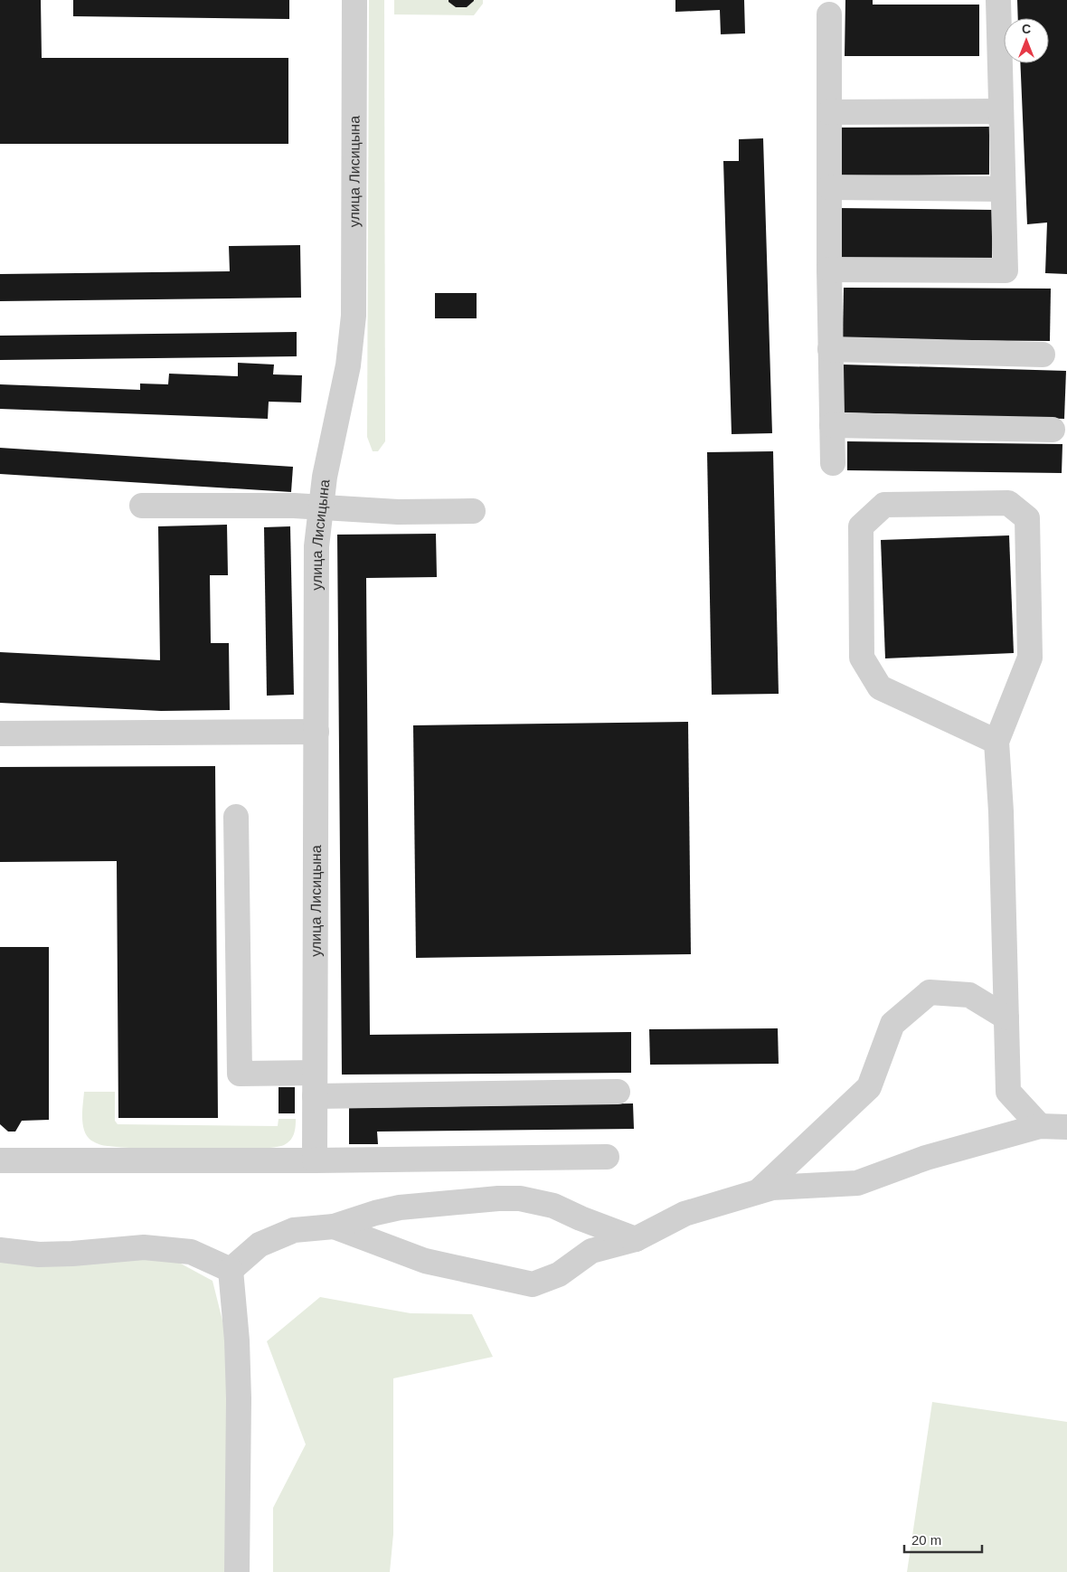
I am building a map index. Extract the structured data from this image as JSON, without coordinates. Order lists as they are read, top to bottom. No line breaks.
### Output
{"streets":{"street":["улица Лисицына"]},"scale_bar":"20 m","north":"top"}
